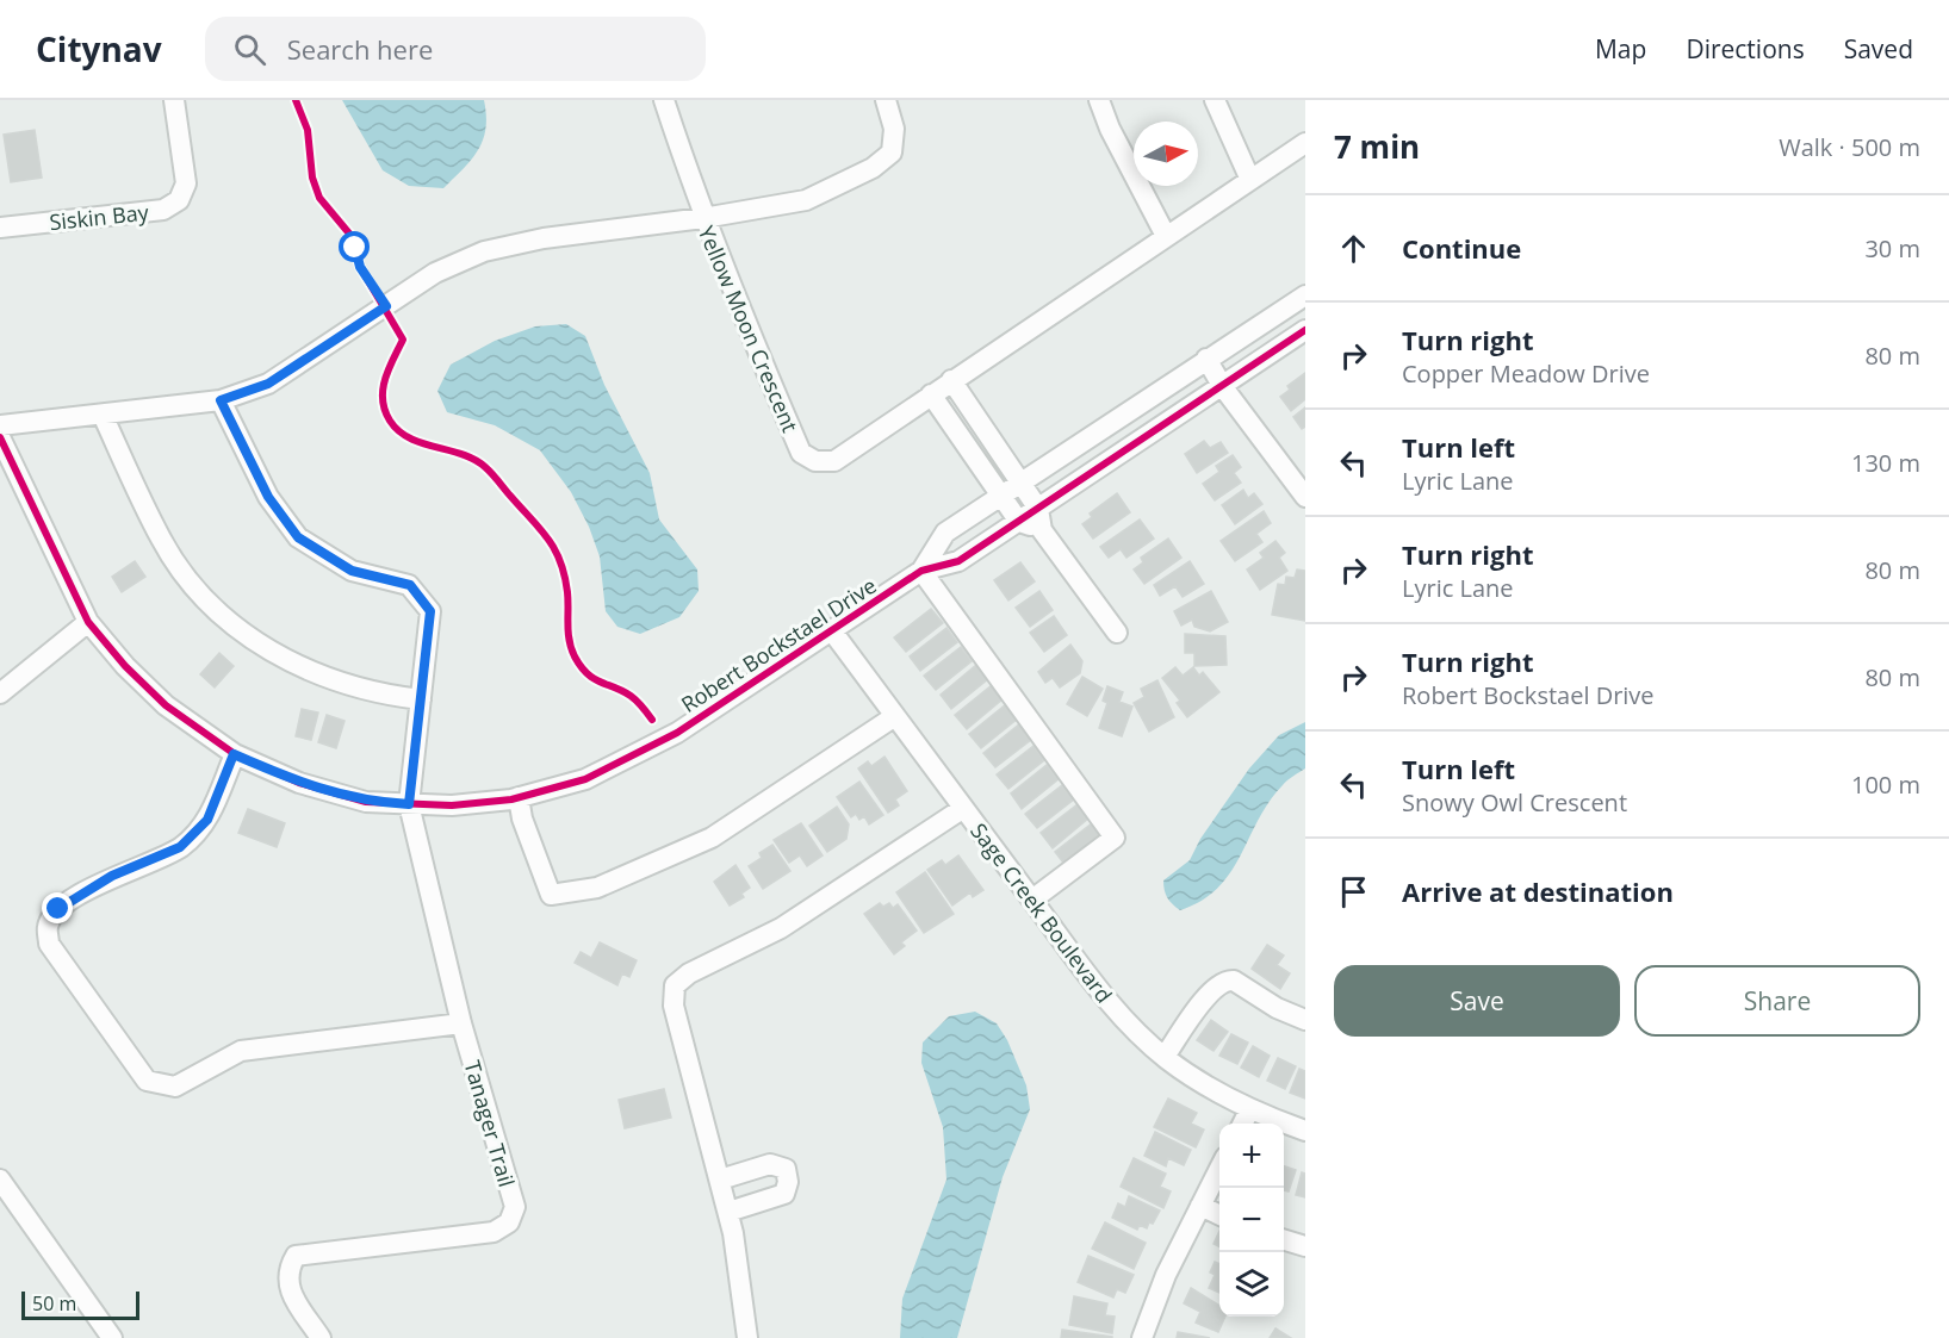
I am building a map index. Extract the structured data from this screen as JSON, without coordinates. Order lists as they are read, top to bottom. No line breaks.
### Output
{"streets":{"street":["Siskin Bay","Yellow Moon Crescent","Robert Bockstael Drive","Sage Creek Boulevard","Tanager Trail"]},"crossings":[["Robert Bockstael Drive","Sage Creek Boulevard"],["Robert Bockstael Drive","Tanager Trail"]],"scale_bar":"50 m","north":"right","page":{"header":"Citynav","search":"Search here","nav":["Map","Directions","Saved"],"heading":["7 min","Walk · 500 m"],"list":[["Continue","30 m"],["Turn right","Copper Meadow Drive","80 m"],["Turn left","Lyric Lane","130 m"],["Turn right","Lyric Lane","80 m"],["Turn right","Robert Bockstael Drive","80 m"],["Turn left","Snowy Owl Crescent","100 m"],"Arrive at destination"],"buttons":["Save","Share"],"map_buttons":["+","−"],"scale":"50 m"}}
